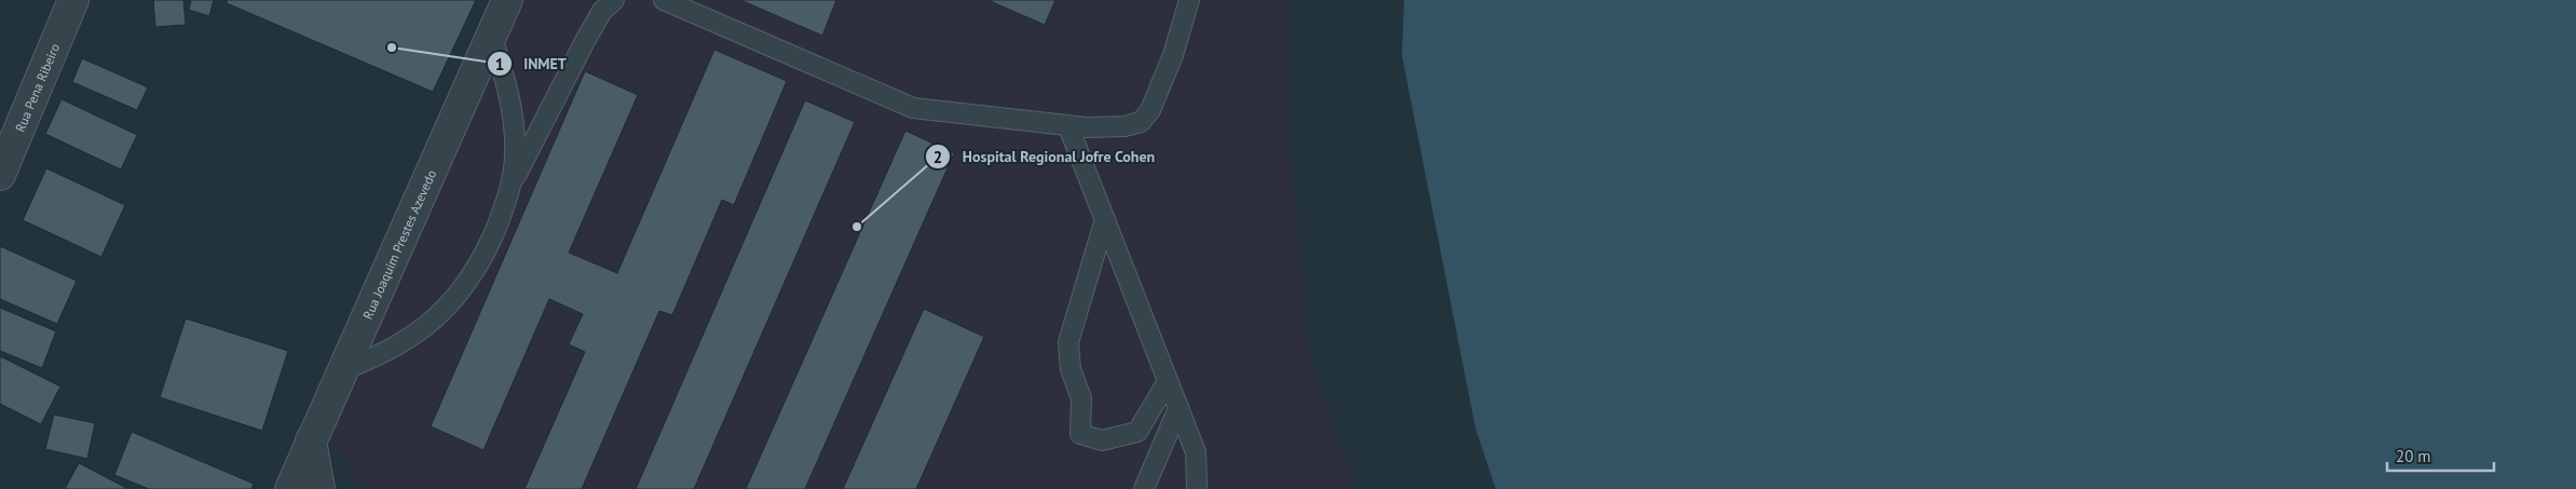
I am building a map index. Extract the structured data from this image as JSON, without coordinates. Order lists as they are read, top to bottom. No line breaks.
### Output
{"streets":{"street":["Rua Pena Ribeiro","Rua Joaquim Prestes Azevedo"]},"places":["INMET","Hospital Regional Jofre Cohen"],"scale_bar":"20 m"}
